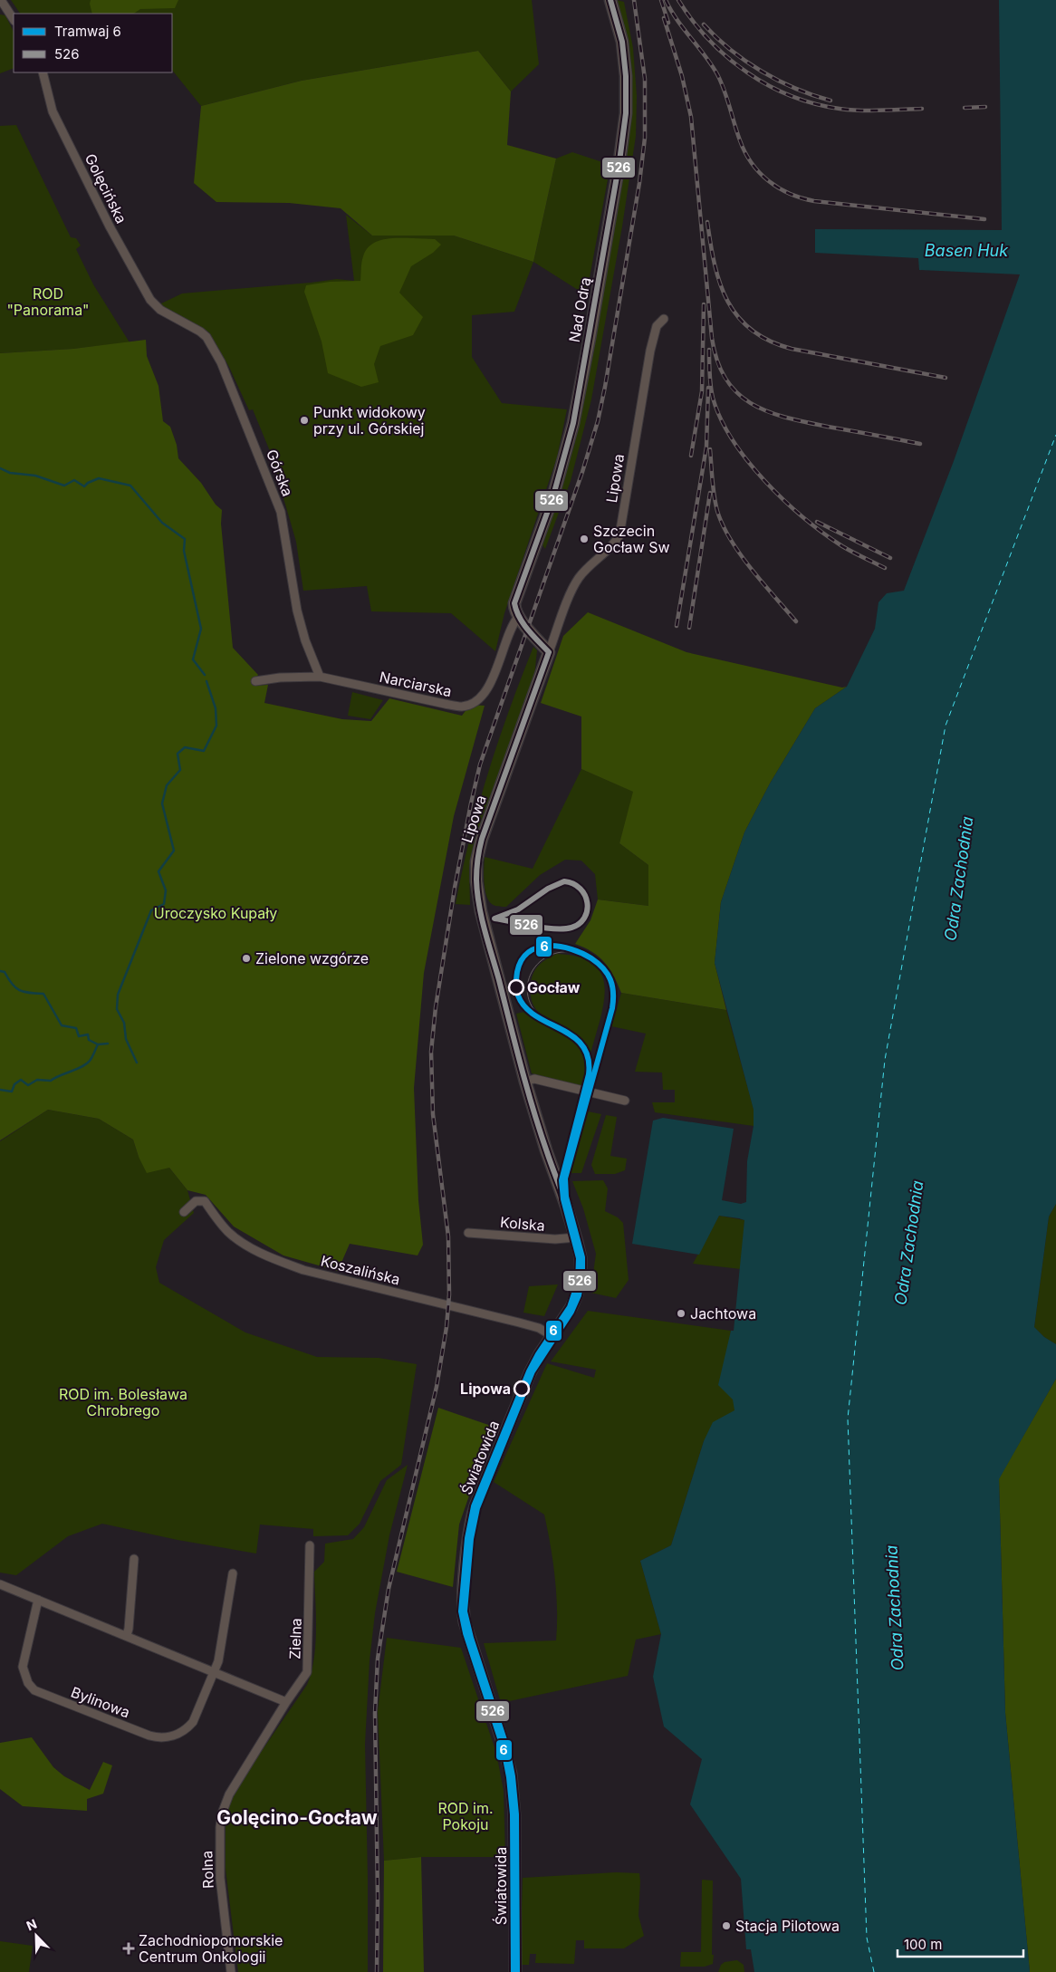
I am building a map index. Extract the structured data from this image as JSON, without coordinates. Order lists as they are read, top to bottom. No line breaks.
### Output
{"streets":{"street":["Golęcińska","Nad Odrą","Górska","Lipowa","Narciarska","Kolska","Koszalińska","Światowida","Zielna","Bylinowa","Rolna"]},"crossings":[["Golęcińska","Górska"],["Nad Odrą","Narciarska"],["Górska","Narciarska"],["Lipowa","Kolska"],["Lipowa","Koszalińska"],["Lipowa","Światowida"],["Koszalińska","Światowida"],["Zielna","Rolna"]],"districts":["Golęcino-Gocław"],"water":["Basen Huk","Odra Zachodnia"],"parks":["ROD \"Panorama\"","Uroczysko Kupały","ROD im. Bolesława Chrobrego","ROD im. Pokoju"],"places":{"other":["Punkt widokowy przy ul. Górskiej","Szczecin Gocław Sw","Zielone wzgórze","Gocław","Jachtowa","Lipowa","Stacja Pilotowa"],"health":["Zachodniopomorskie Centrum Onkologii"]},"lines":["transit line 526","tram line 6"],"legend":["Tramwaj 6","526"],"scale_bar":"100 m","north":"top left"}
